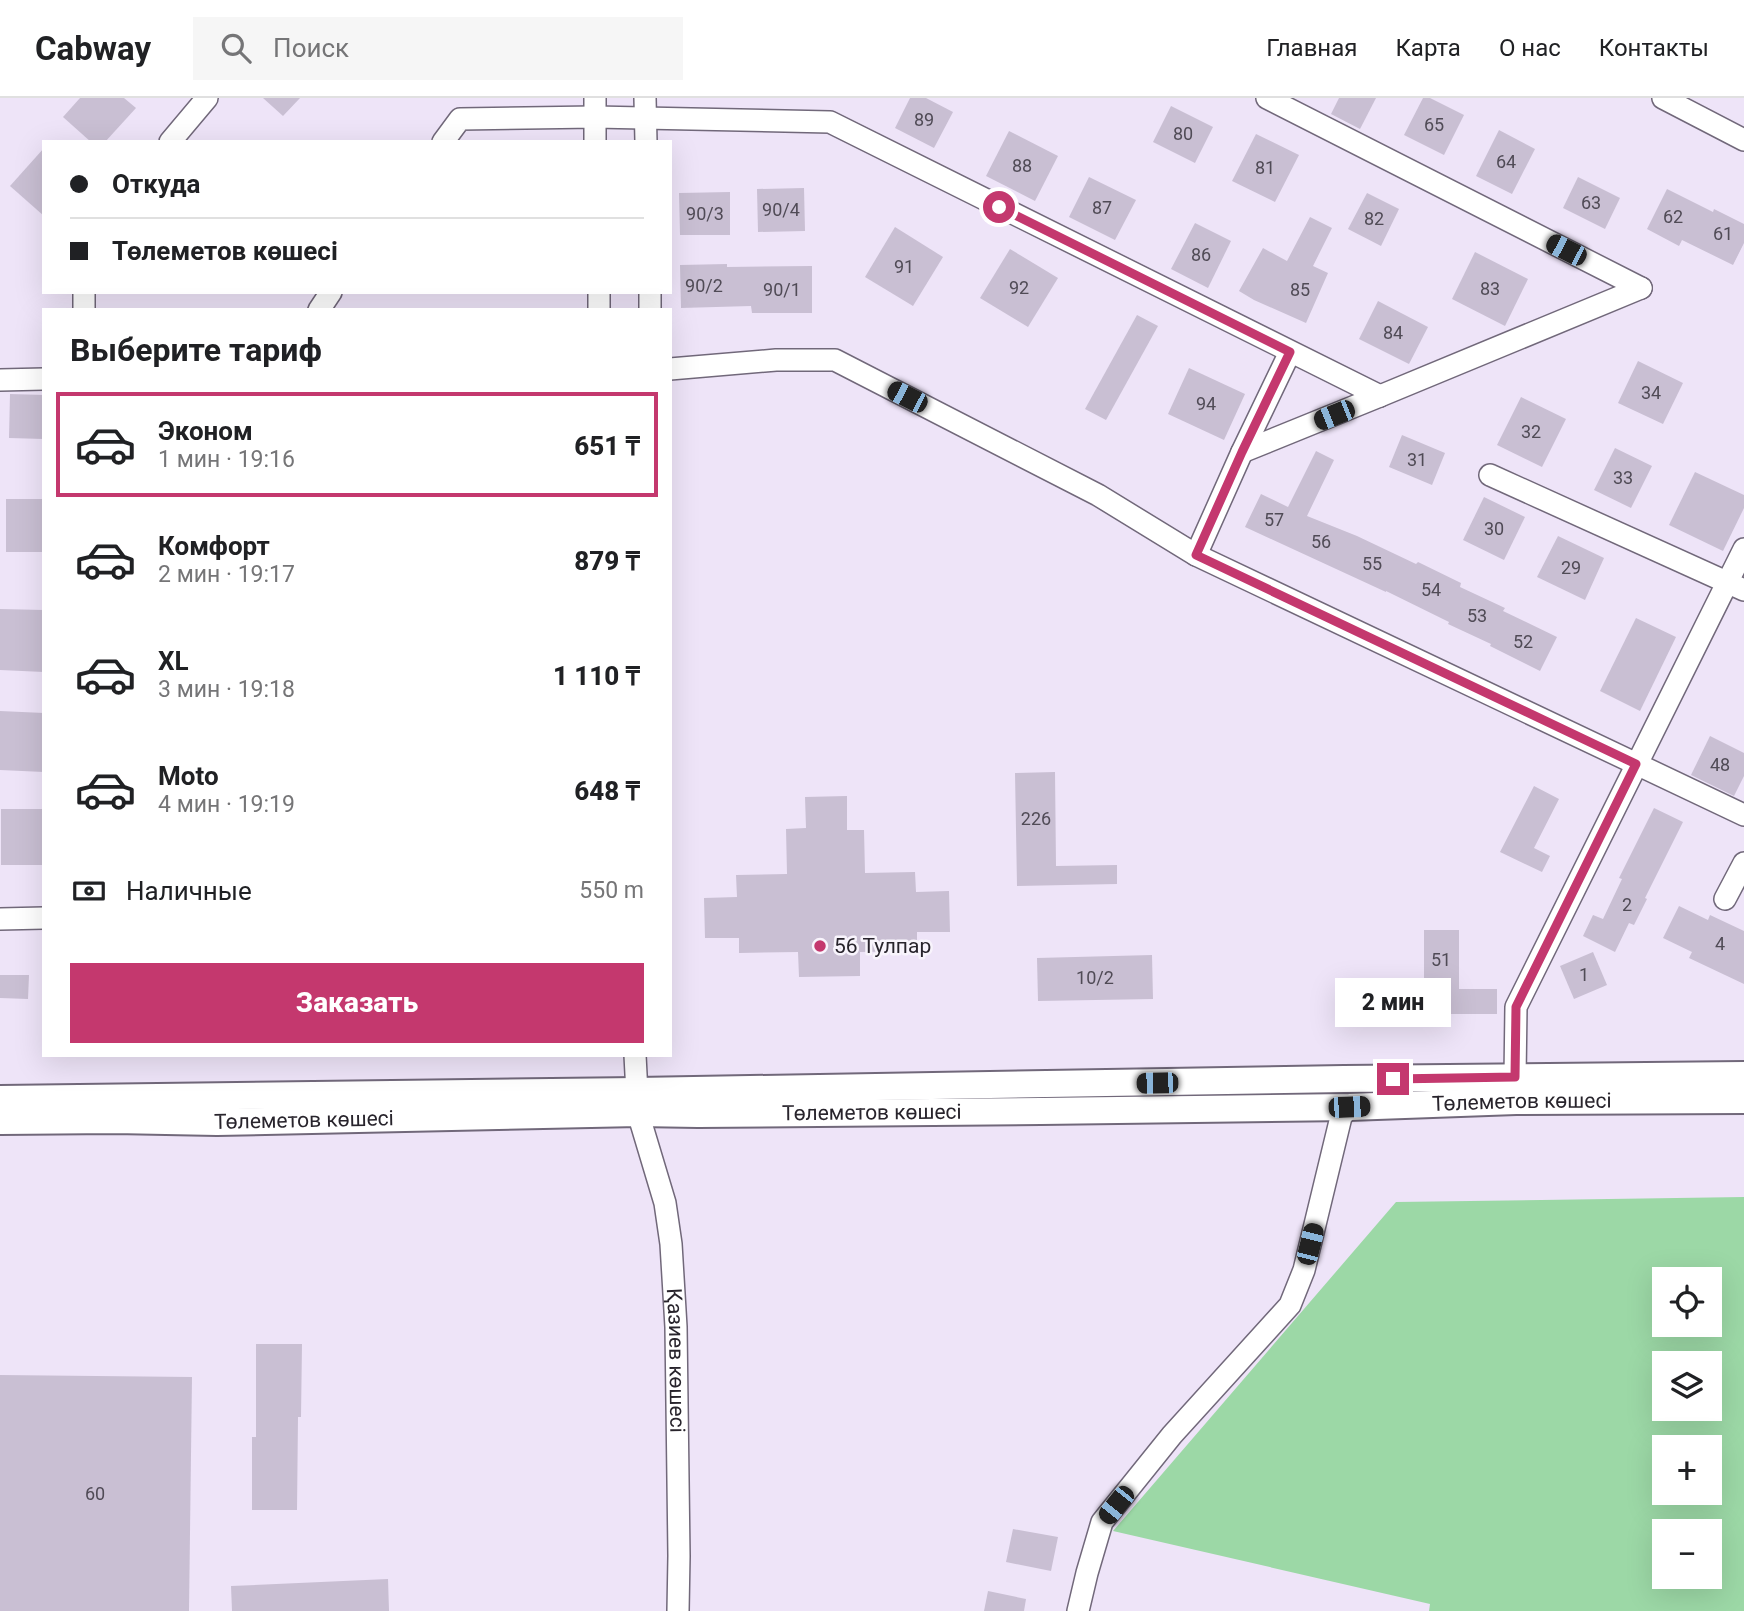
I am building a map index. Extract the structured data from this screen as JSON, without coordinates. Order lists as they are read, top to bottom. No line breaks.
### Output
{"streets":{"main road":["Төлеметов көшесі"],"street":["Қазиев көшесі"]},"crossings":[["Төлеметов көшесі","Қазиев көшесі"]],"places":["56 Тулпар"],"house_numbers":["89","65","80","64","88","81","63","87","90/4","90/3","62","82","61","86","91","90/2","92","83","90/1","85","84","34","94","32","31","33","57","30","56","55","29","54","53","52","48","226","2","4","51","1","10/2","60"],"page":{"header":"Cabway","search":"Поиск","nav":["Главная","Карта","О нас","Контакты"],"banner":["Откуда","Төлеметов көшесі"],"heading":"Выберите тариф","list":[{"name":"Эконом","note":"1 мин · 19:16","value":"651 ₸"},{"name":"Комфорт","note":"2 мин · 19:17","value":"879 ₸"},{"name":"XL","note":"3 мин · 19:18","value":"1 110 ₸"},{"name":"Moto","note":"4 мин · 19:19","value":"648 ₸"}],"pay":["Наличные","550 m"],"buttons":"Заказать","bubble":"2 мин","map_buttons":["+","−"]}}
